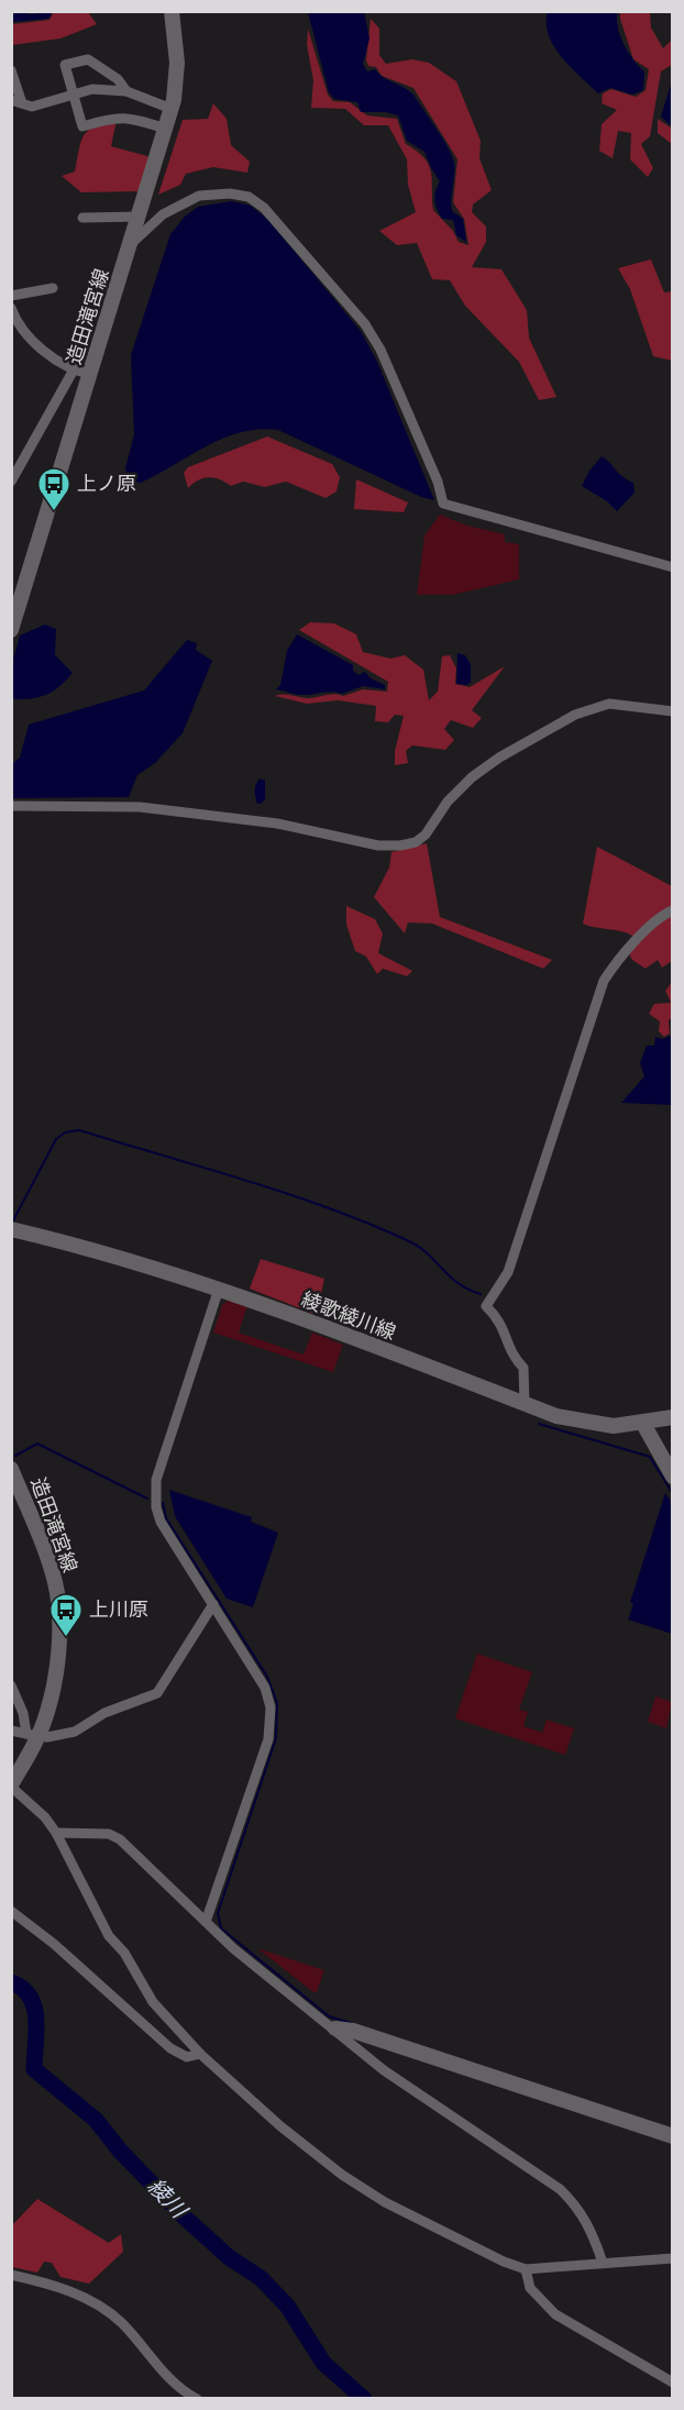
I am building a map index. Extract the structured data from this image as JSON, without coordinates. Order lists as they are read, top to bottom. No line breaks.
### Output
{"streets":{"main road":["造田滝宮線","綾歌綾川線"]},"water":["綾川"],"places":{"bus stop":["上ノ原","上川原"]}}
